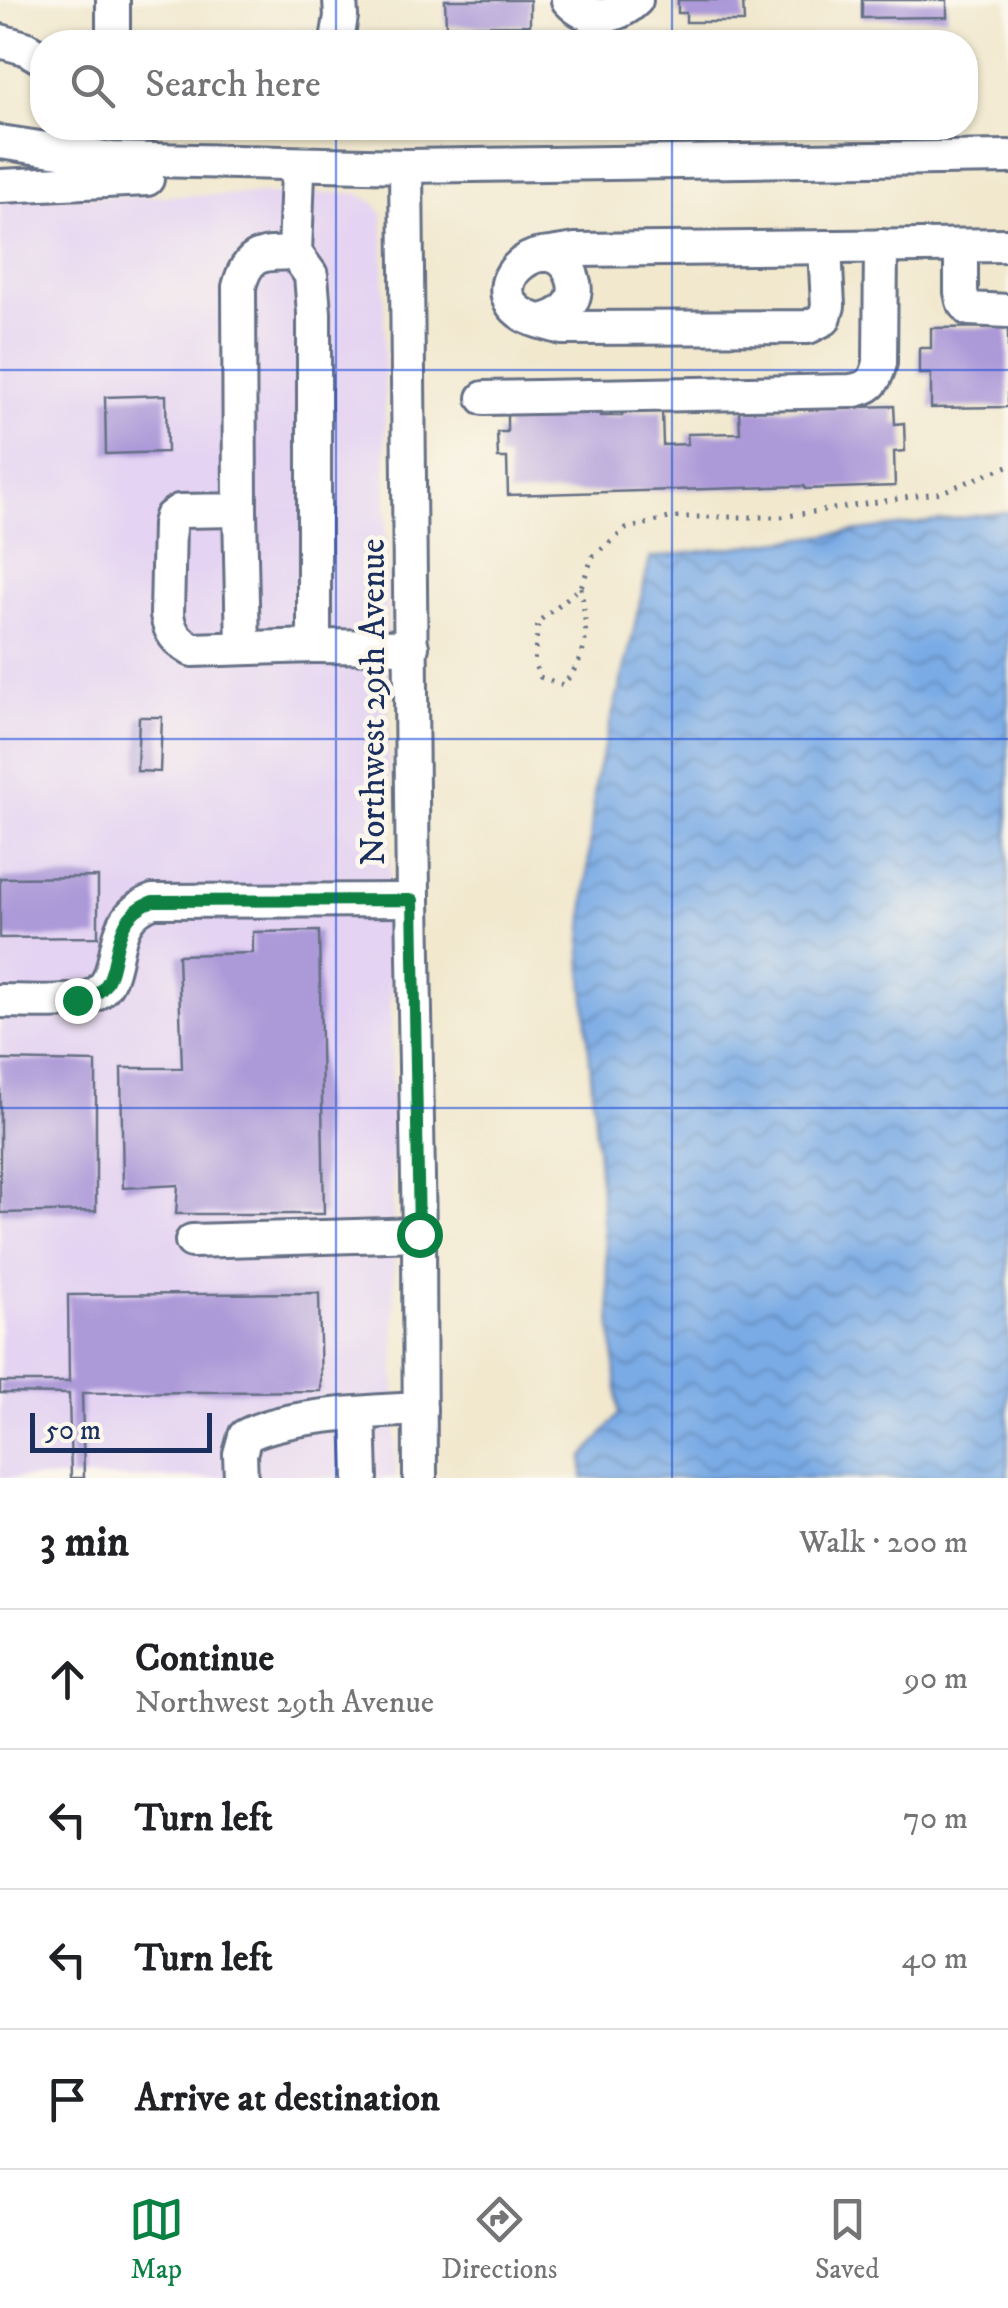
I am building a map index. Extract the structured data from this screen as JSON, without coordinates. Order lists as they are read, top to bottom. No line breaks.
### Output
{"streets":{"street":["Northwest 29th Avenue"]},"scale_bar":"50 m","page":{"search":"Search here","scale":"50 m","heading":["3 min","Walk · 200 m"],"list":[["Continue","Northwest 29th Avenue","90 m"],["Turn left","70 m"],["Turn left","40 m"],"Arrive at destination"],"nav":["Map","Directions","Saved"]}}
